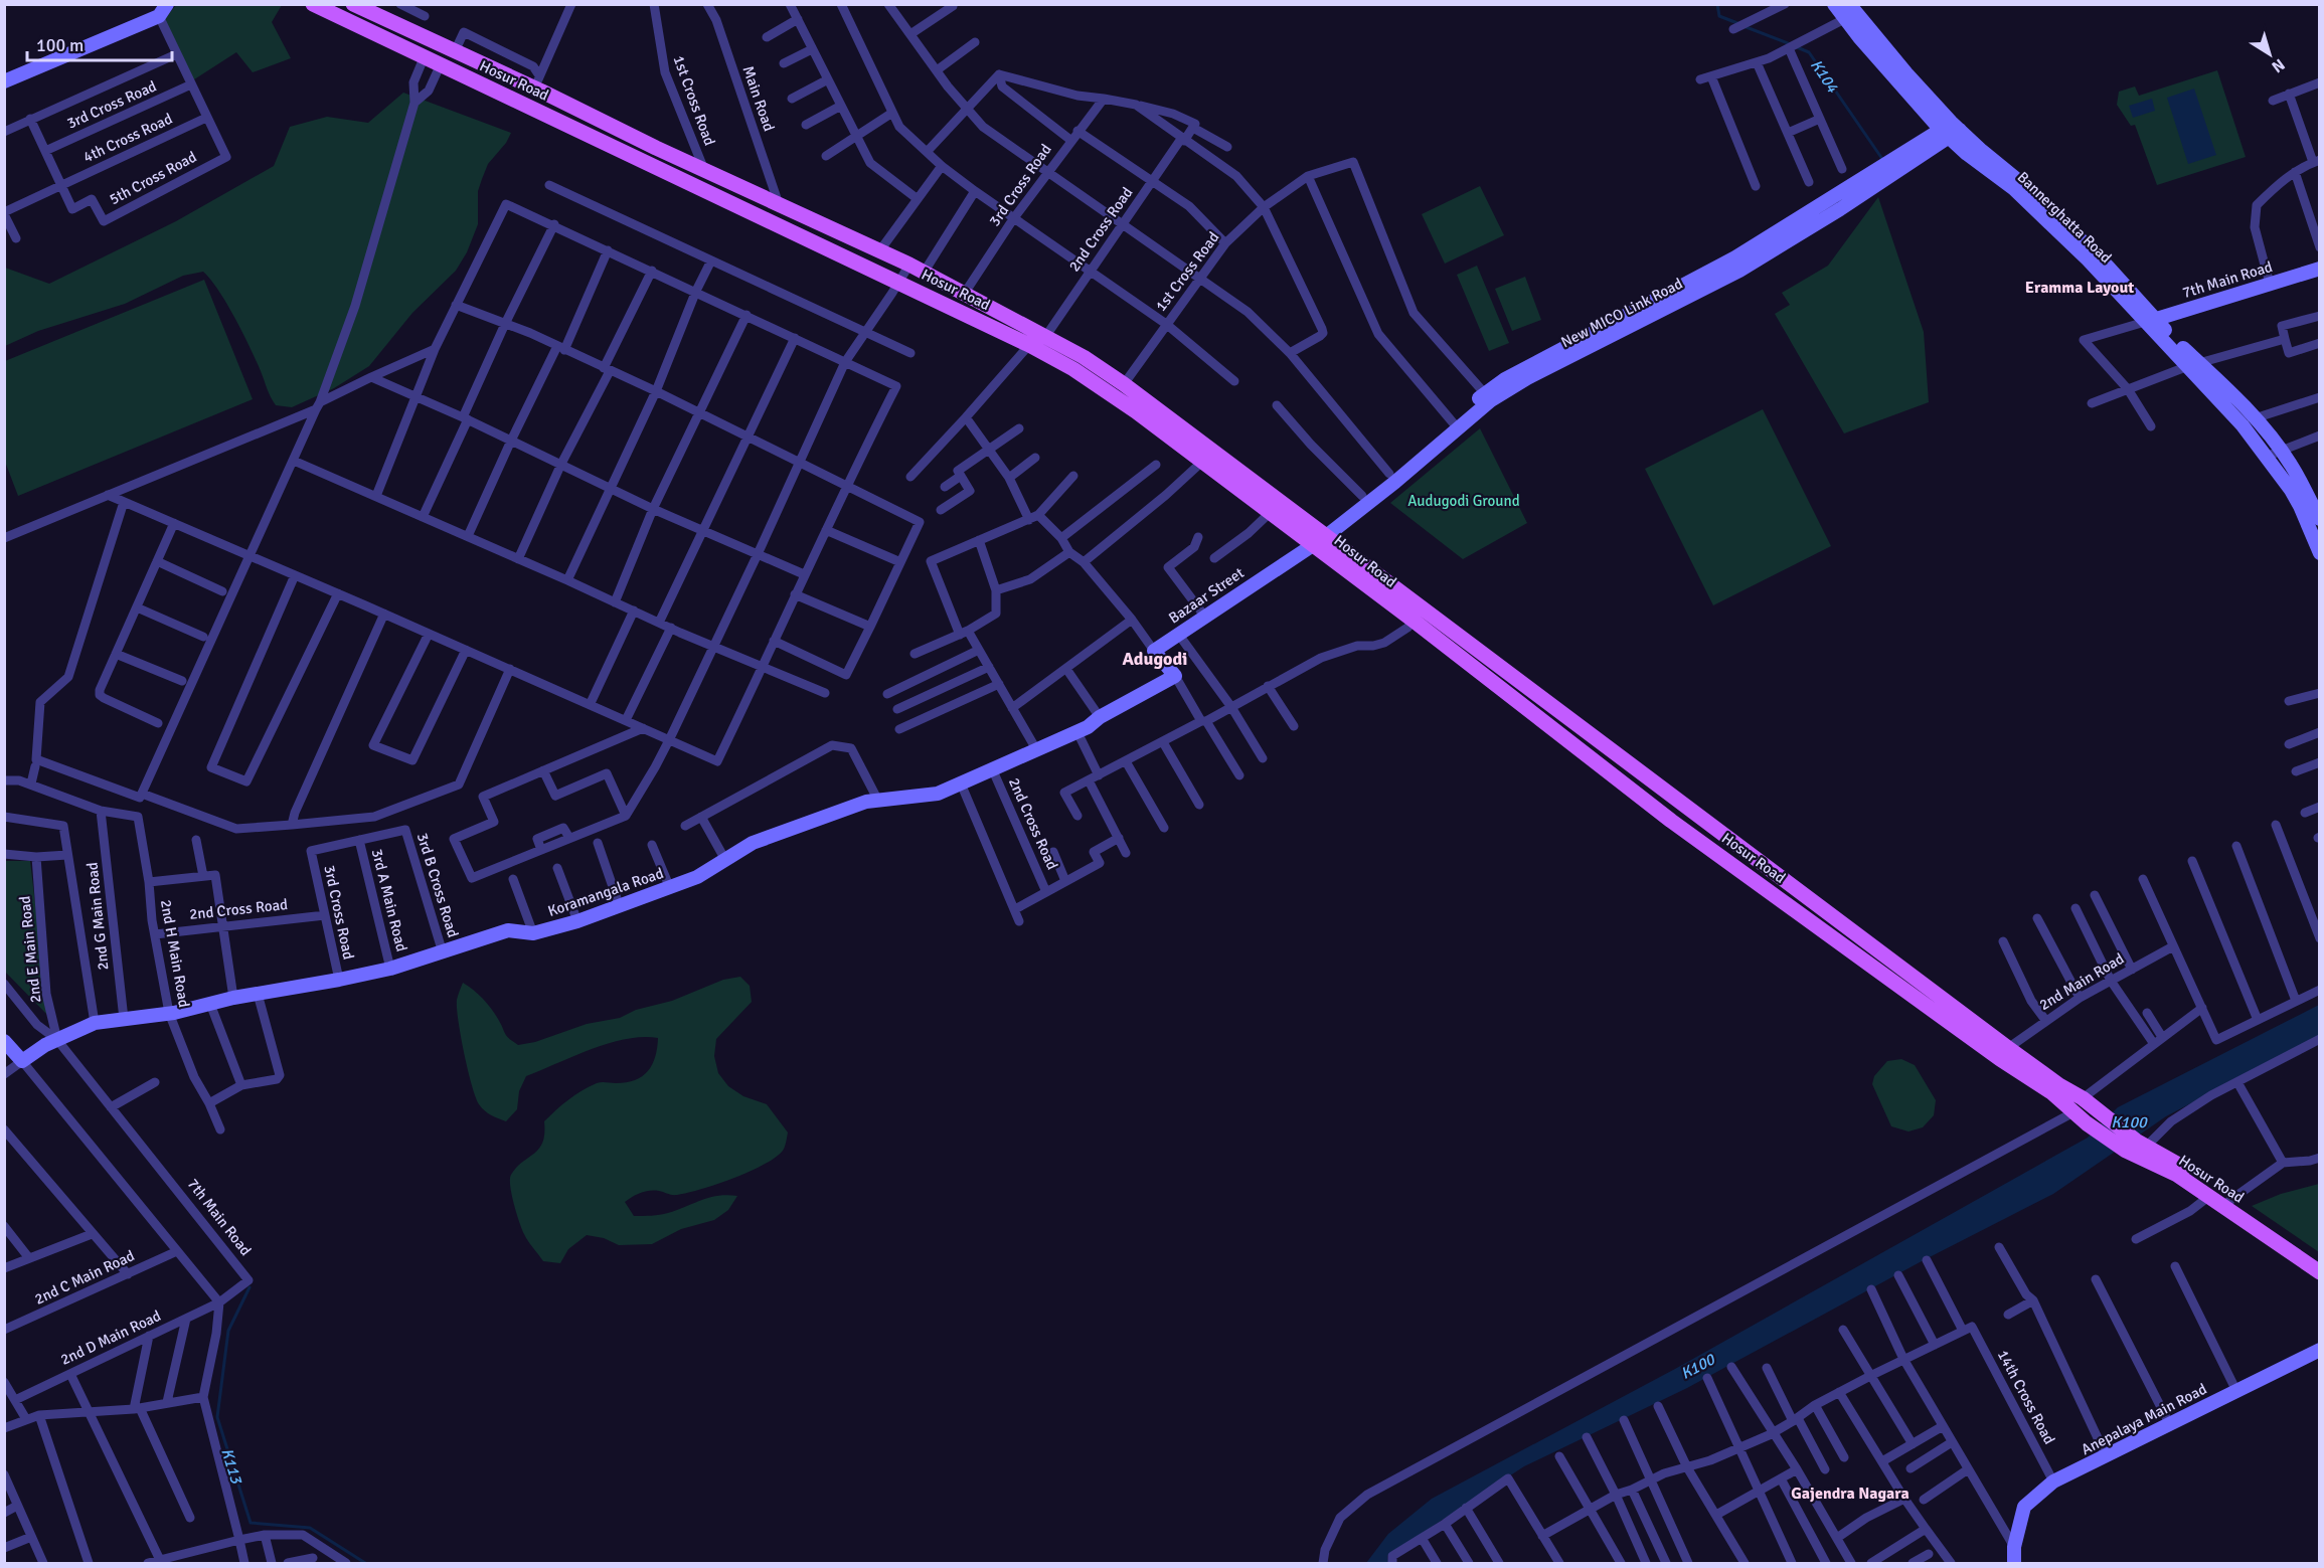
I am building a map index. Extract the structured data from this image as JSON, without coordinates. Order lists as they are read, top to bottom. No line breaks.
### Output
{"streets":{"main road":["Hosur Road"],"street":["Main Road","1st Cross Road","3rd Cross Road","4th Cross Road","5th Cross Road","Bannerghatta Road","2nd Cross Road","7th Main Road","New MICO Link Road","Bazaar Street","3rd B Cross Road","Koramangala Road","3rd A Main Road","2nd G Main Road","2nd E Main Road","2nd H Main Road","2nd Main Road","2nd C Main Road","2nd D Main Road","14th Cross Road","Anepalaya Main Road"]},"crossings":[["Hosur Road","Main Road"],["Hosur Road","1st Cross Road"],["Hosur Road","3rd Cross Road"],["Hosur Road","2nd Cross Road"],["Hosur Road","New MICO Link Road"],["Hosur Road","Bazaar Street"],["Hosur Road","2nd Main Road"],["1st Cross Road","New MICO Link Road"],["3rd Cross Road","2nd Cross Road"],["3rd Cross Road","3rd B Cross Road"],["3rd Cross Road","Koramangala Road"],["3rd Cross Road","3rd A Main Road"],["4th Cross Road","5th Cross Road"],["Bannerghatta Road","7th Main Road"],["Bannerghatta Road","New MICO Link Road"],["2nd Cross Road","Koramangala Road"],["2nd Cross Road","2nd H Main Road"],["7th Main Road","Koramangala Road"],["7th Main Road","2nd E Main Road"],["7th Main Road","2nd D Main Road"],["New MICO Link Road","Bazaar Street"],["3rd B Cross Road","Koramangala Road"],["3rd B Cross Road","3rd A Main Road"],["Koramangala Road","3rd A Main Road"],["Koramangala Road","2nd G Main Road"],["Koramangala Road","2nd E Main Road"],["Koramangala Road","2nd H Main Road"],["2nd G Main Road","2nd H Main Road"],["14th Cross Road","Anepalaya Main Road"]],"districts":["Eramma Layout","Adugodi","Gajendra Nagara"],"water":["K104","K100","K113"],"parks":["Audugodi Ground"],"scale_bar":"100 m","north":"bottom right"}
